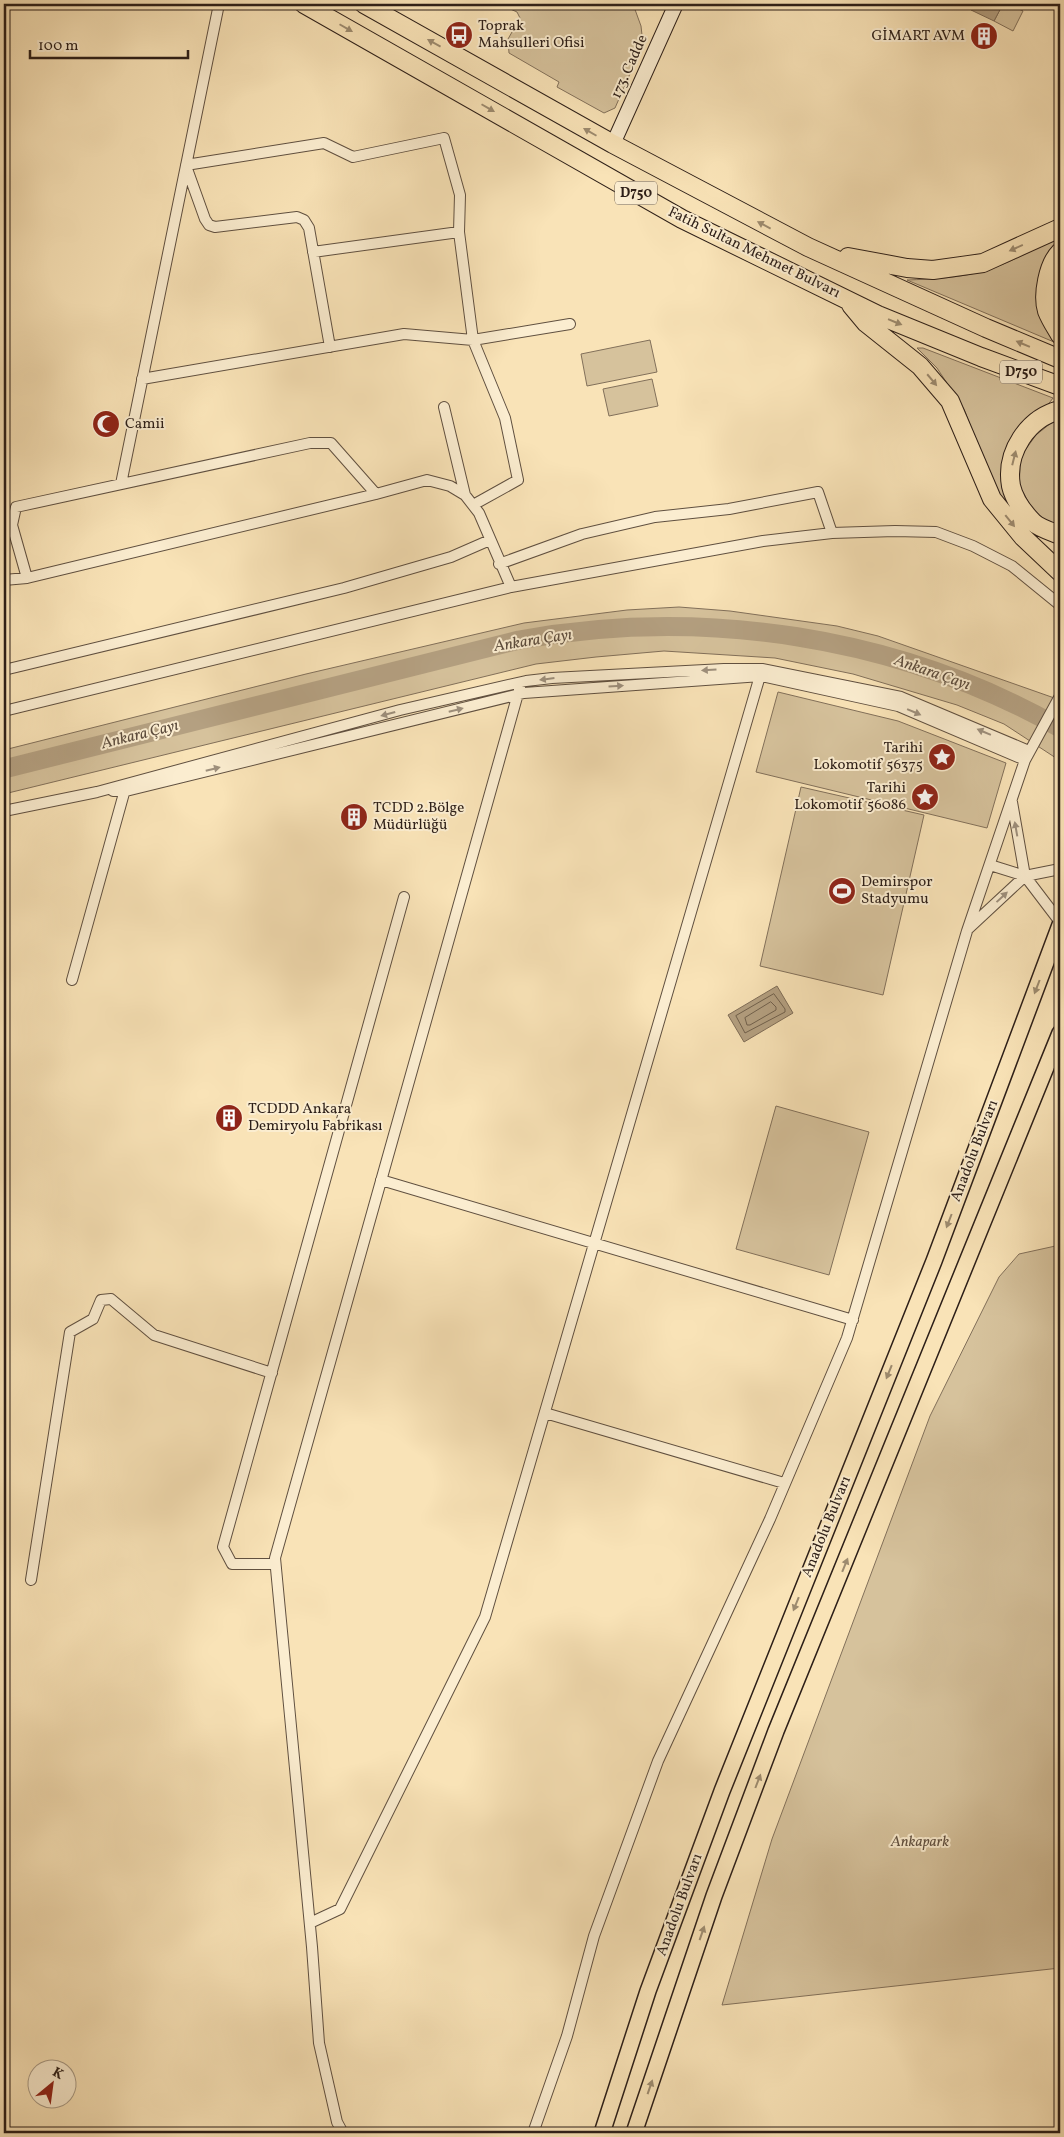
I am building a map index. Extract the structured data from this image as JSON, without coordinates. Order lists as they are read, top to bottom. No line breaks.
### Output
{"streets":{"highway":["D750","Fatih Sultan Mehmet Bulvarı"],"main road":["Anadolu Bulvarı"],"street":["173. Cadde"]},"crossings":[["173. Cadde","Fatih Sultan Mehmet Bulvarı"]],"water":["Ankara Çayı"],"parks":["Ankapark"],"places":{"bus stop":["Toprak Mahsulleri Ofisi"],"building":["GİMART AVM","TCDD 2.Bölge Müdürlüğü","TCDDD Ankara Demiryolu Fabrikası"],"mosque":["Camii"],"place":["Tarihi Lokomotif 56375","Tarihi Lokomotif 56086"],"sports":["Demirspor Stadyumu"]},"scale_bar":"100 m","north":"top right"}
